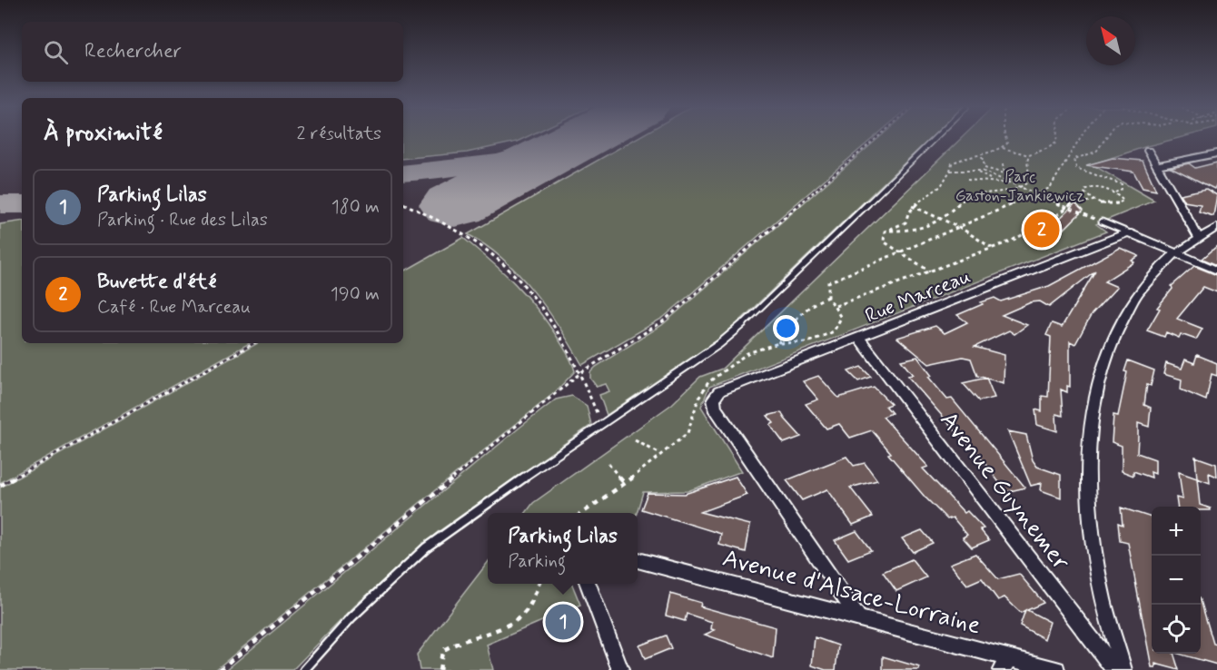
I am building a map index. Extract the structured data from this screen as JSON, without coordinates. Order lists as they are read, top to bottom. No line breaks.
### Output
{"streets":{"street":["Rue Marceau","Avenue Guynemer","Avenue d'Alsace-Lorraine"]},"crossings":[["Rue Marceau","Avenue Guynemer"],["Rue Marceau","Avenue d'Alsace-Lorraine"]],"parks":["Parc Gaston-Jankiewicz"],"north":"top left","page":{"search":"Rechercher","heading":["À proximité","2 résultats"],"list":[{"mark":"1","name":"Parking Lilas","note":"Parking · Rue des Lilas","value":"180 m"},{"mark":"2","name":"Buvette d'été","note":"Café · Rue Marceau","value":"190 m"}],"pins":["2","1"],"map_buttons":["+","−"],"popup":["Parking Lilas","Parking"]}}
